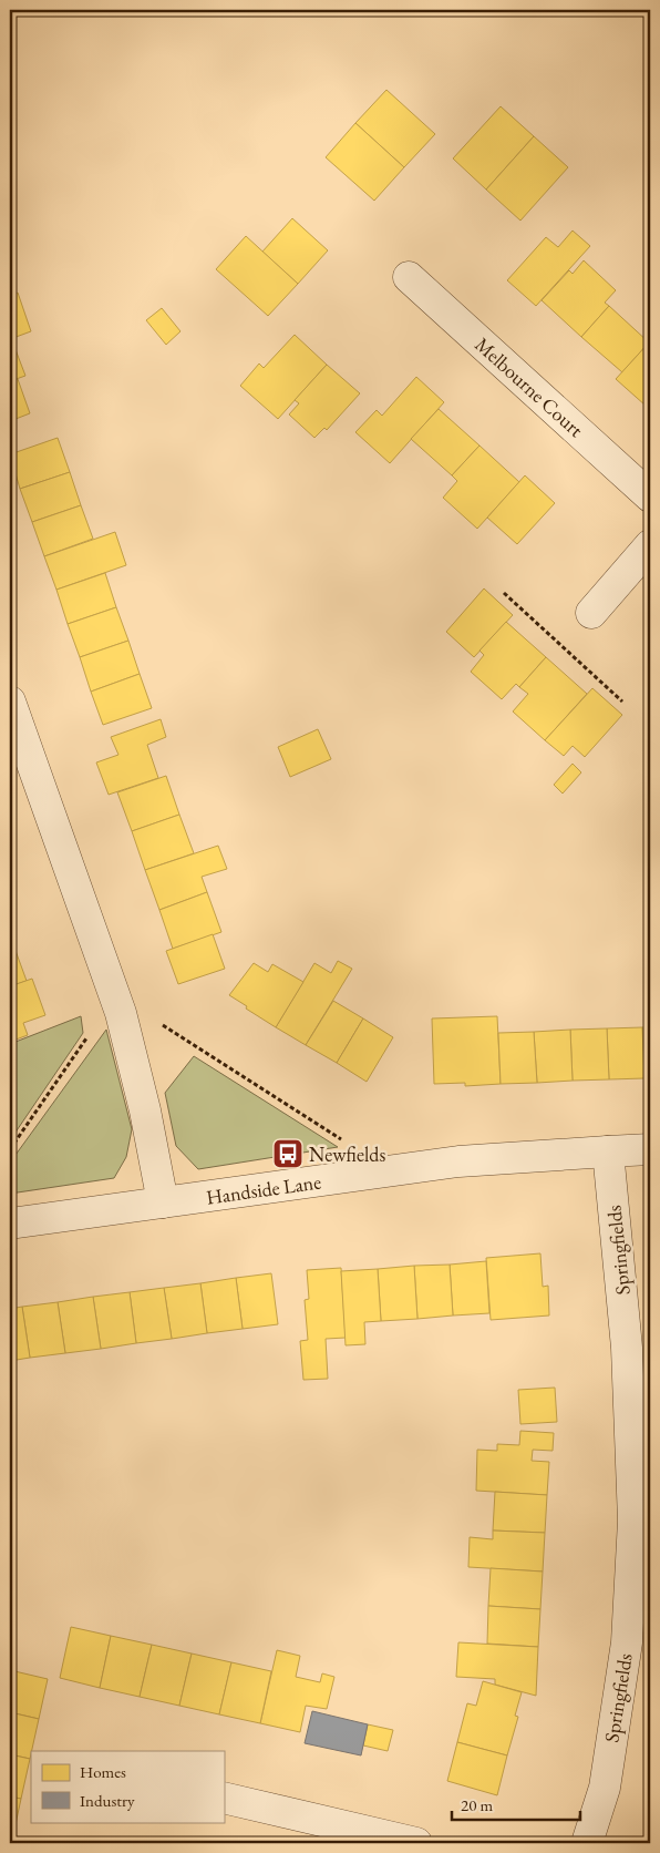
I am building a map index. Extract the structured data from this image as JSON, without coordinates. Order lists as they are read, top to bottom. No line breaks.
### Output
{"streets":{"street":["Melbourne Court","Handside Lane","Springfields"]},"crossings":[["Handside Lane","Springfields"]],"places":{"bus stop":["Newfields"]},"legend":["Homes","Industry"],"scale_bar":"20 m"}
